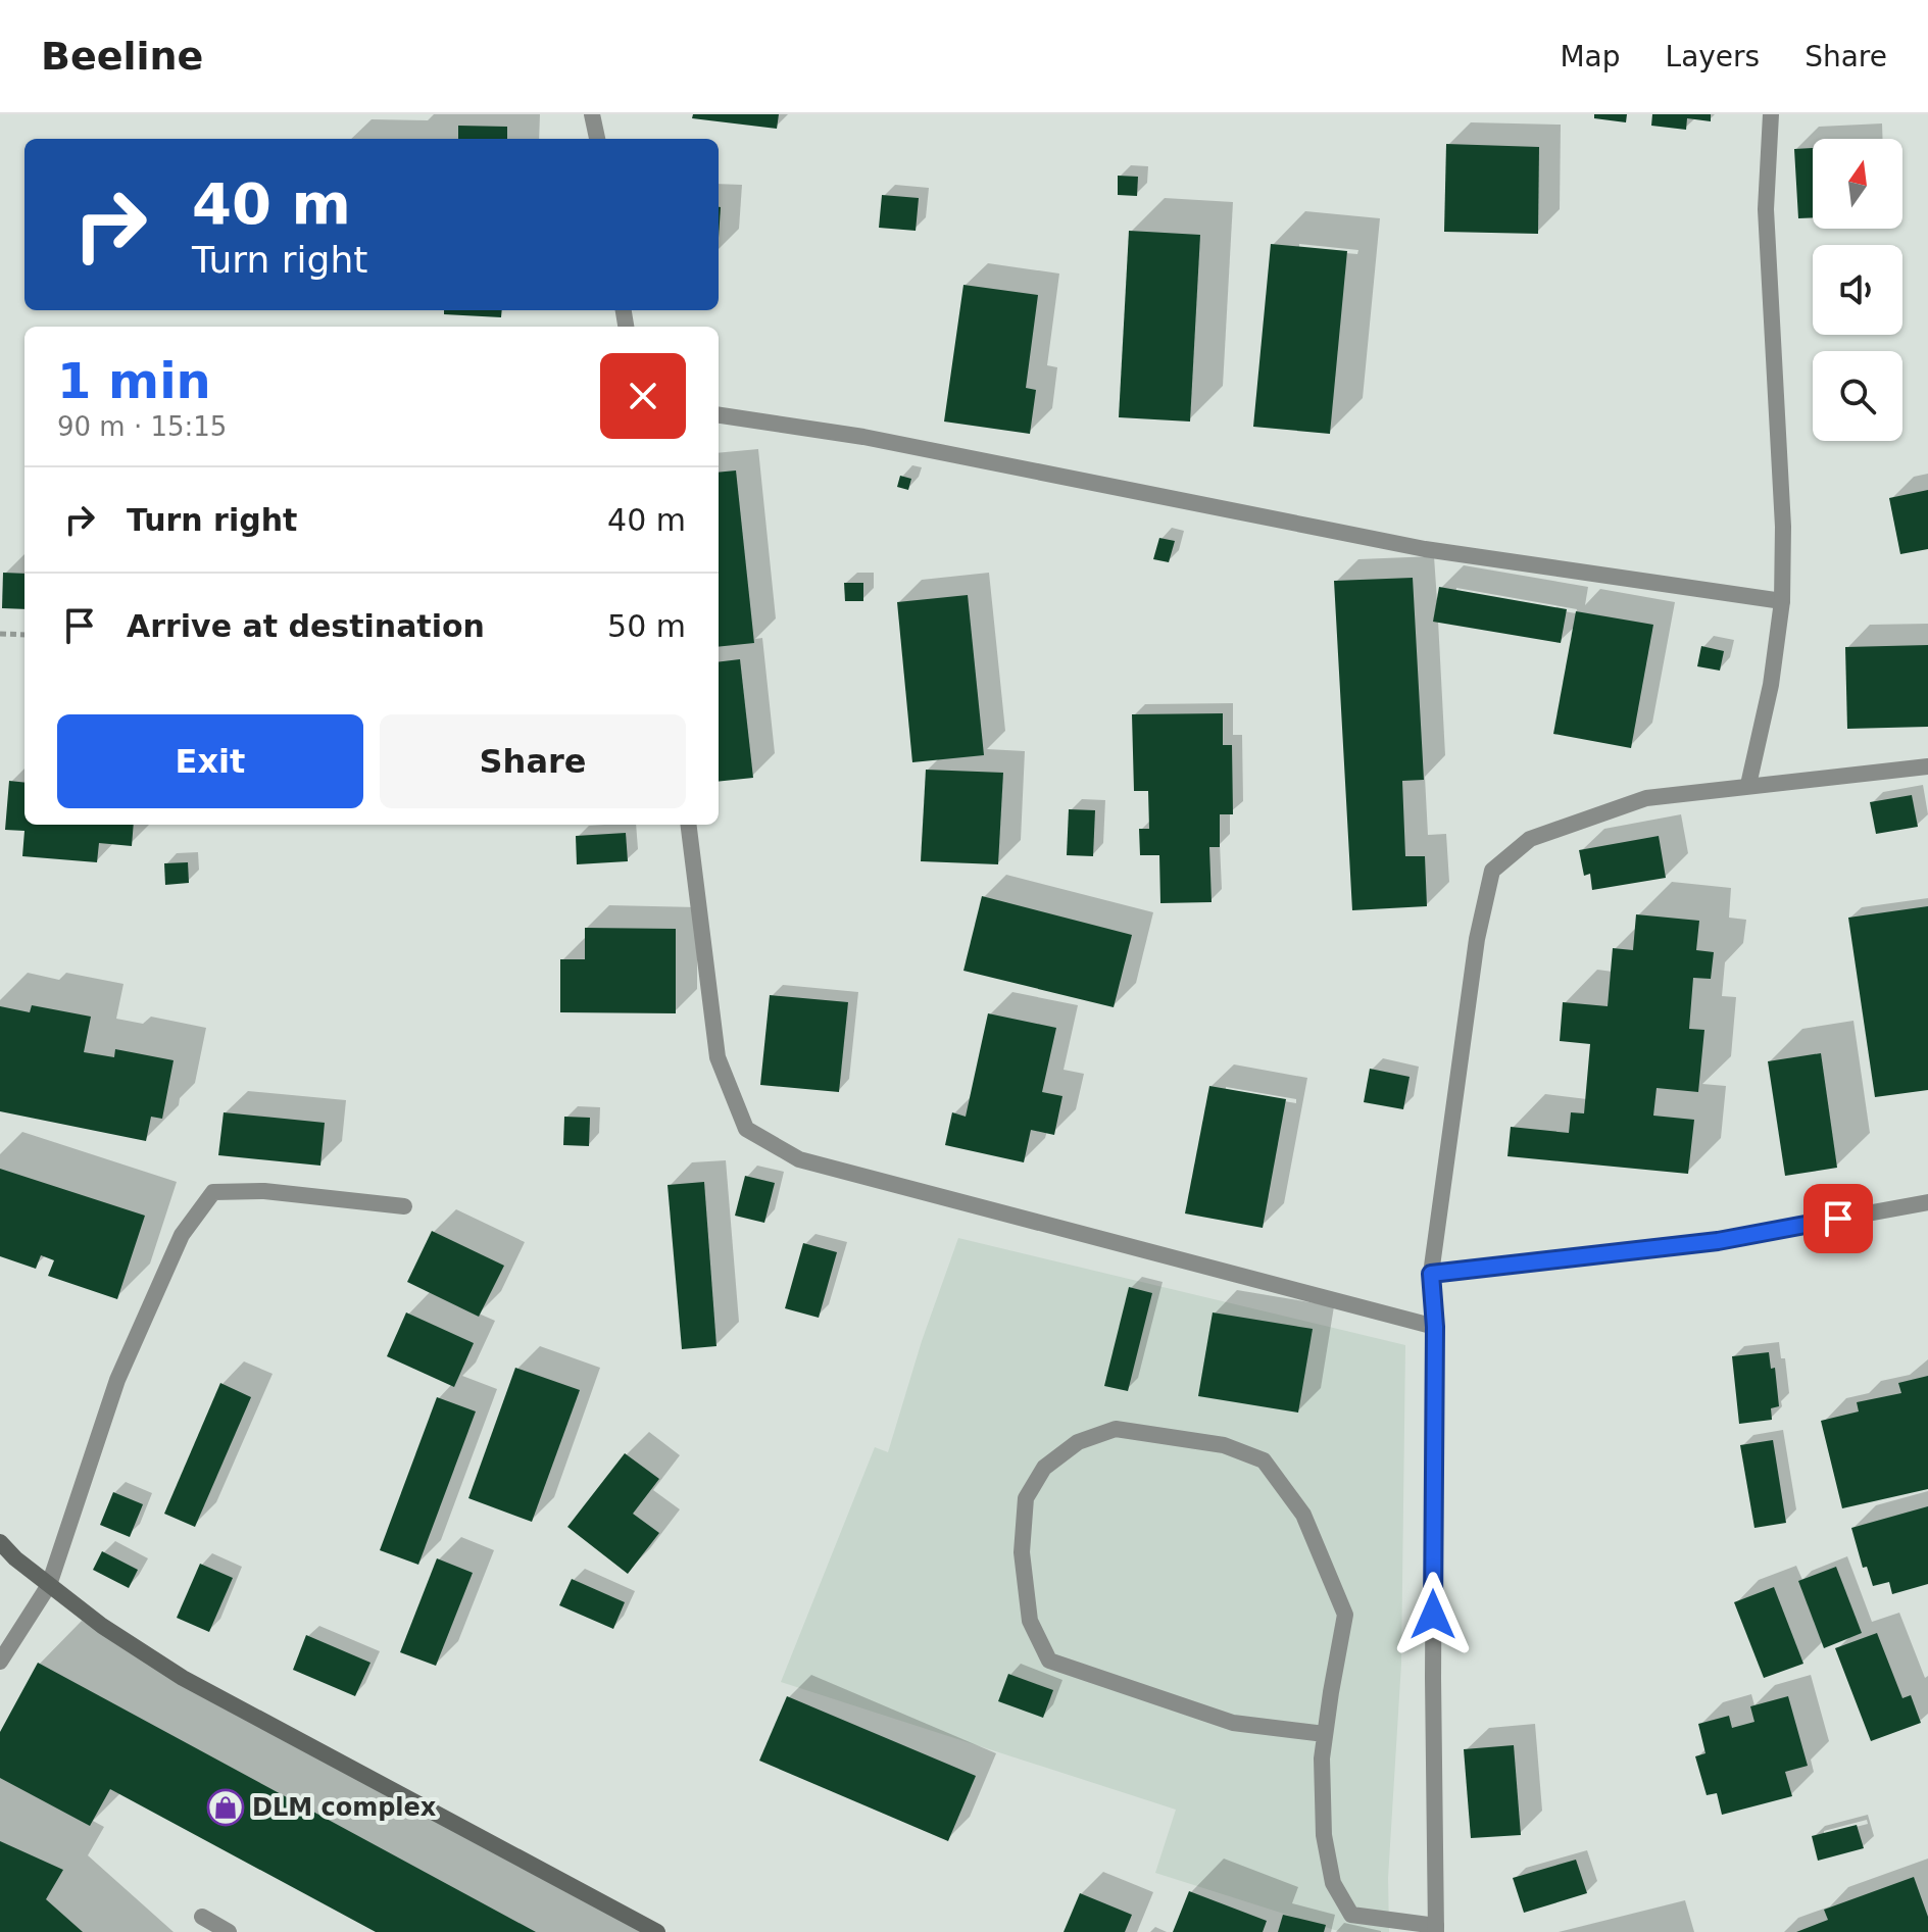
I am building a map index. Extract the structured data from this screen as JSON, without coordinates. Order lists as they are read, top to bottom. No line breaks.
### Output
{"places":{"shop":["DLM complex"]},"north":"top","page":{"header":"Beeline","nav":["Map","Layers","Share"],"turn":["40 m","Turn right"],"heading":["1 min","90 m · 15:15"],"list":[{"name":"Turn right","value":"40 m"},{"name":"Arrive at destination","value":"50 m"}],"buttons":["Exit","Share"]}}
